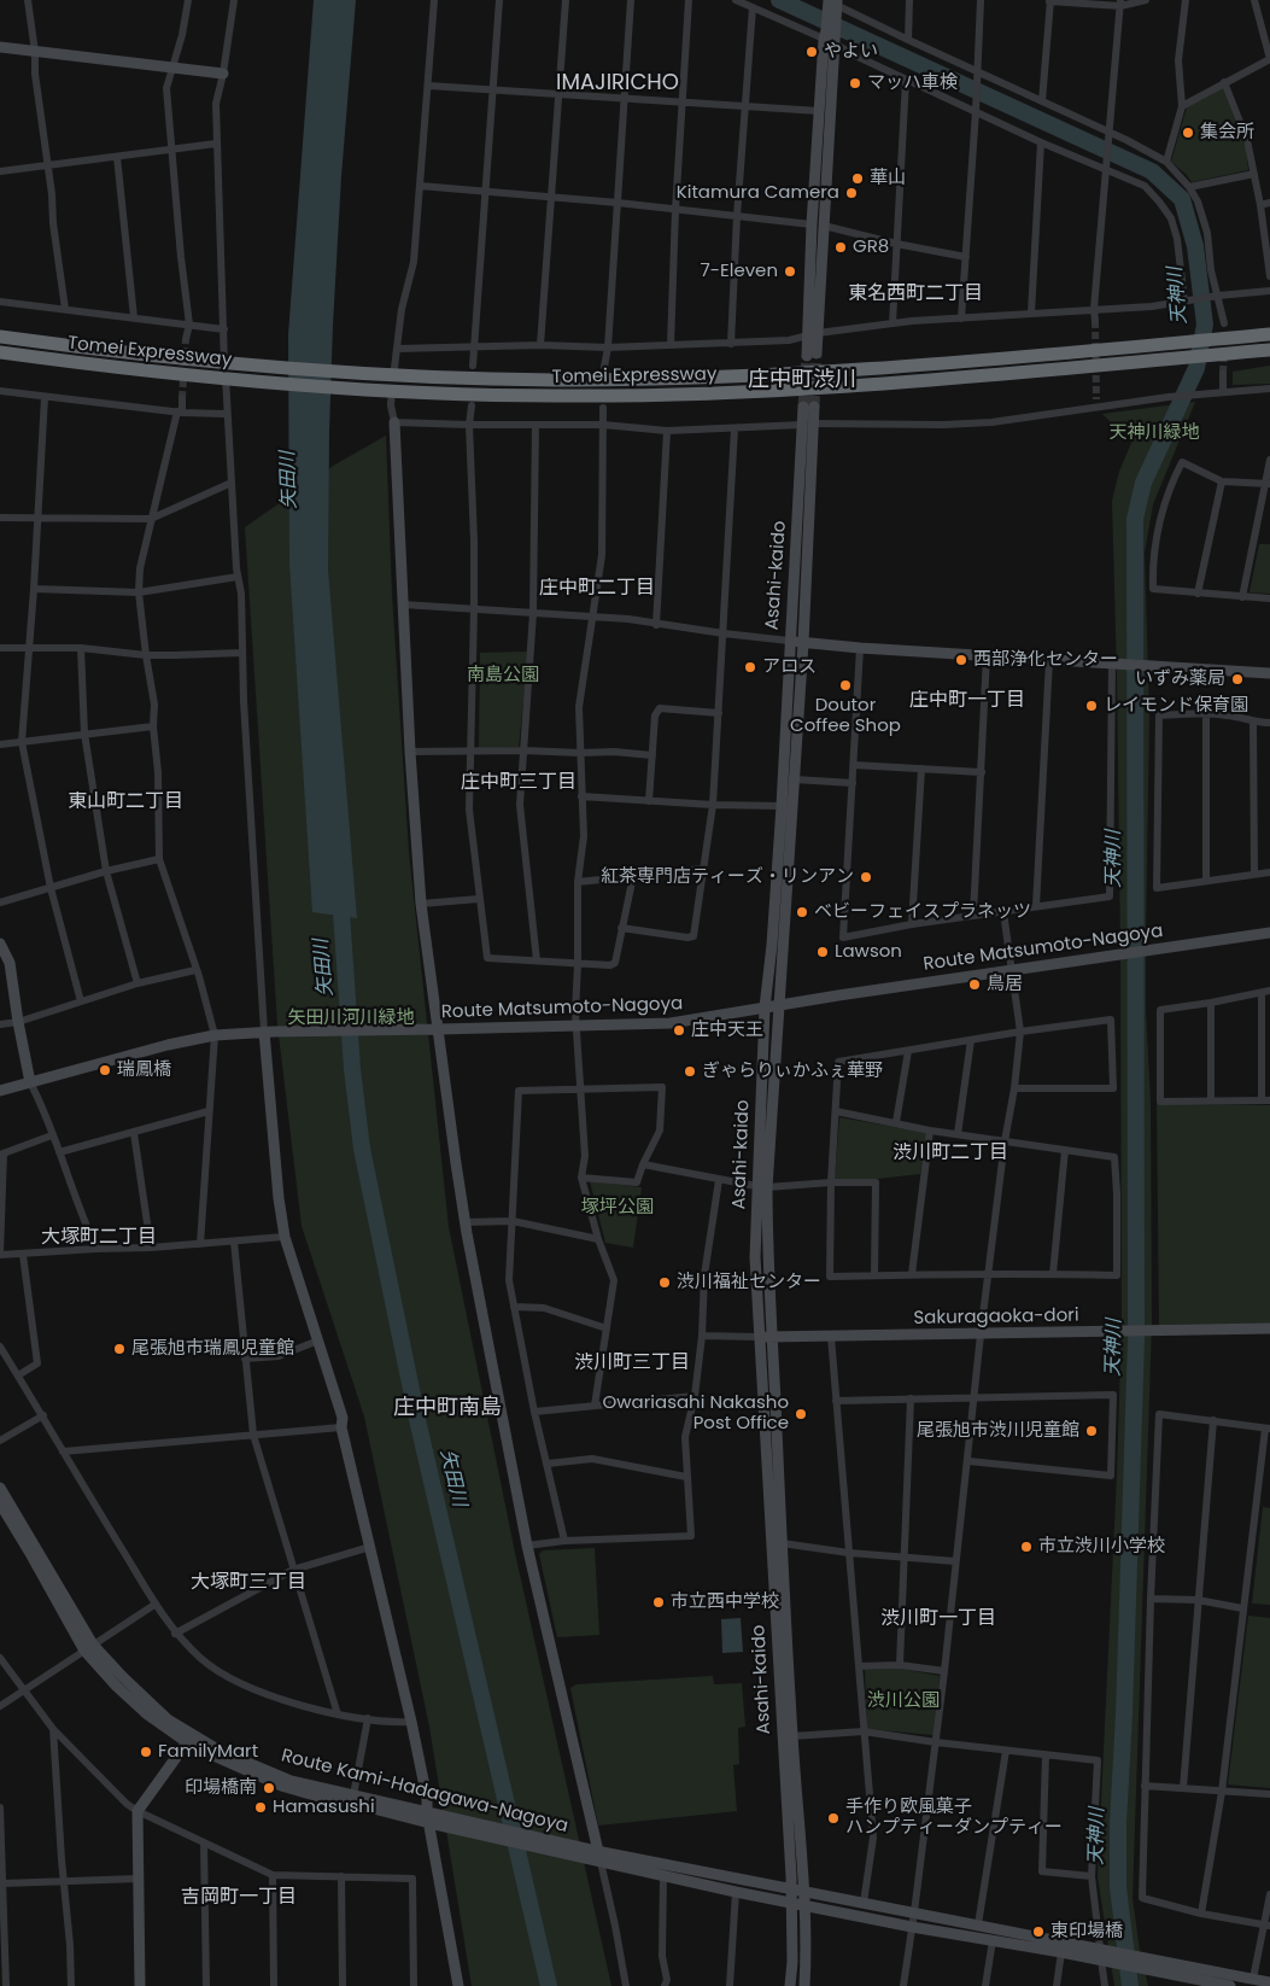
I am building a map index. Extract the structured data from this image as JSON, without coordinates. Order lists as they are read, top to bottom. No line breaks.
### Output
{"streets":{"highway":["Tomei Expressway"],"street":["Asahi-kaido","Route Matsumoto-Nagoya","Sakuragaoka-dori","Route Kami-Hadagawa-Nagoya"]},"crossings":[["Asahi-kaido","Route Matsumoto-Nagoya"],["Asahi-kaido","Sakuragaoka-dori"],["Asahi-kaido","Route Kami-Hadagawa-Nagoya"]],"districts":["IMAJIRICHO","東名西町二丁目","庄中町渋川","庄中町二丁目","庄中町一丁目","庄中町三丁目","東山町二丁目","渋川町二丁目","大塚町二丁目","渋川町三丁目","庄中町南島","大塚町三丁目","渋川町一丁目","吉岡町一丁目"],"water":["天神川","矢田川"],"parks":["天神川緑地","南島公園","矢田川河川緑地","塚坪公園","渋川公園"],"places":["やよい","マッハ車検","集会所","華山","Kitamura Camera","GR8","7-Eleven","西部浄化センター","アロス","いずみ薬局","Doutor Coffee Shop","レイモンド保育園","紅茶専門店ティーズ・リンアン","ベビーフェイスプラネッツ","Lawson","鳥居","庄中天王","瑞鳳橋","ぎゃらりぃかふぇ華野","渋川福祉センター","尾張旭市瑞鳳児童館","Owariasahi Nakasho Post Office","尾張旭市渋川児童館","市立渋川小学校","市立西中学校","FamilyMart","印場橋南","Hamasushi","手作り欧風菓子 ハンプティーダンプティー","東印場橋"]}
